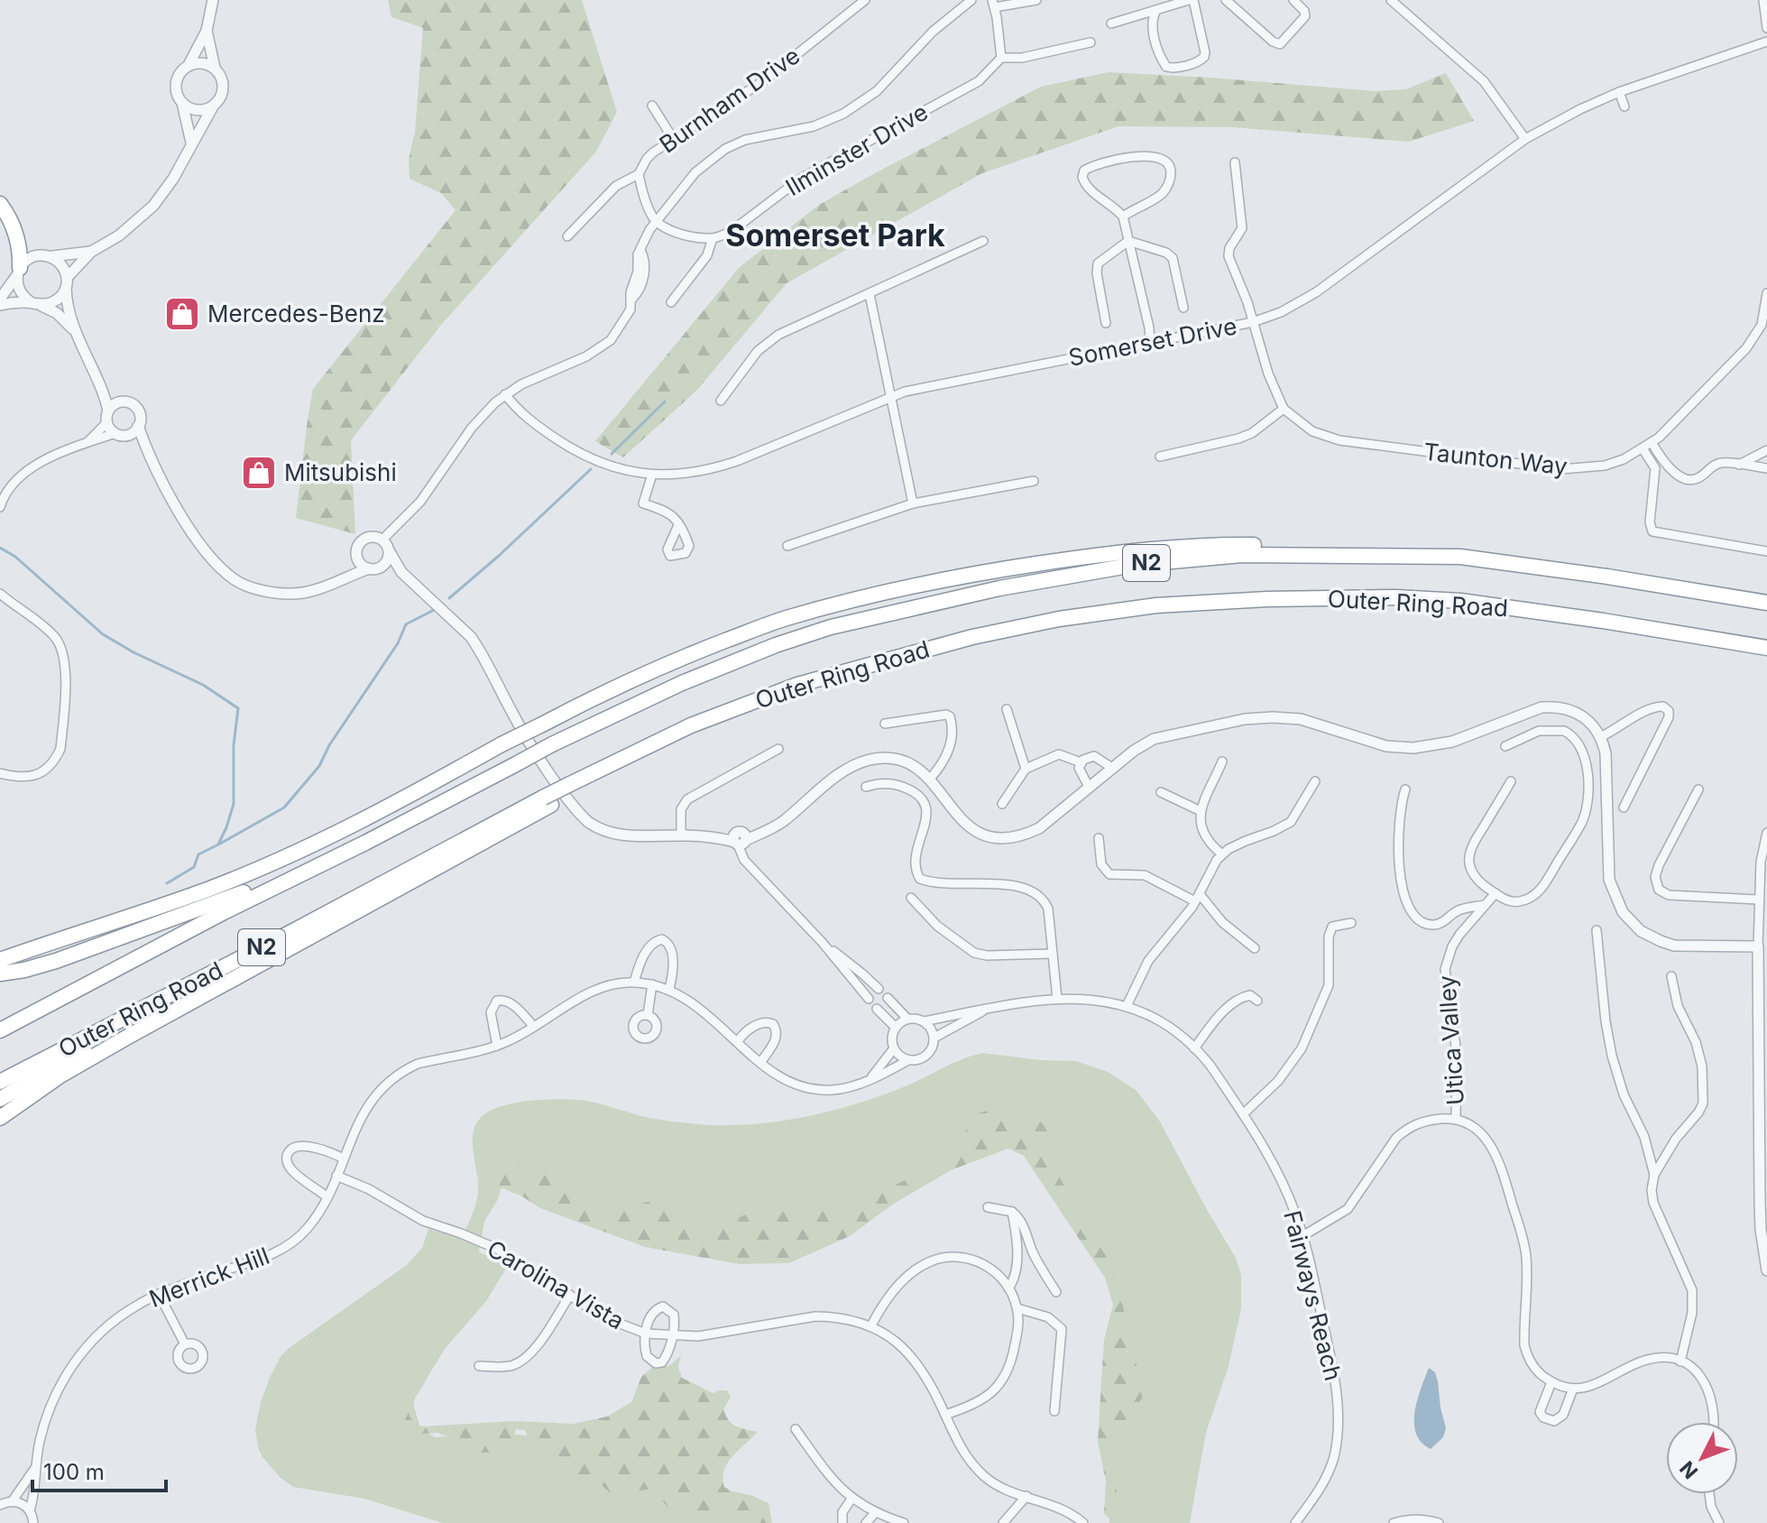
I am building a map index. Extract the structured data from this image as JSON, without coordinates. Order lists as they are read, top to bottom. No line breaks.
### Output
{"streets":{"highway":["N2","Outer Ring Road"],"street":["Burnham Drive","Ilminster Drive","Somerset Drive","Taunton Way","Utica Valley","Merrick Hill","Carolina Vista","Fairways Reach"]},"crossings":[["Somerset Drive","Taunton Way"],["Merrick Hill","Carolina Vista"],["Merrick Hill","Fairways Reach"]],"districts":["Somerset Park"],"places":{"shop":["Mercedes-Benz","Mitsubishi"]},"scale_bar":"100 m","north":"bottom left"}
